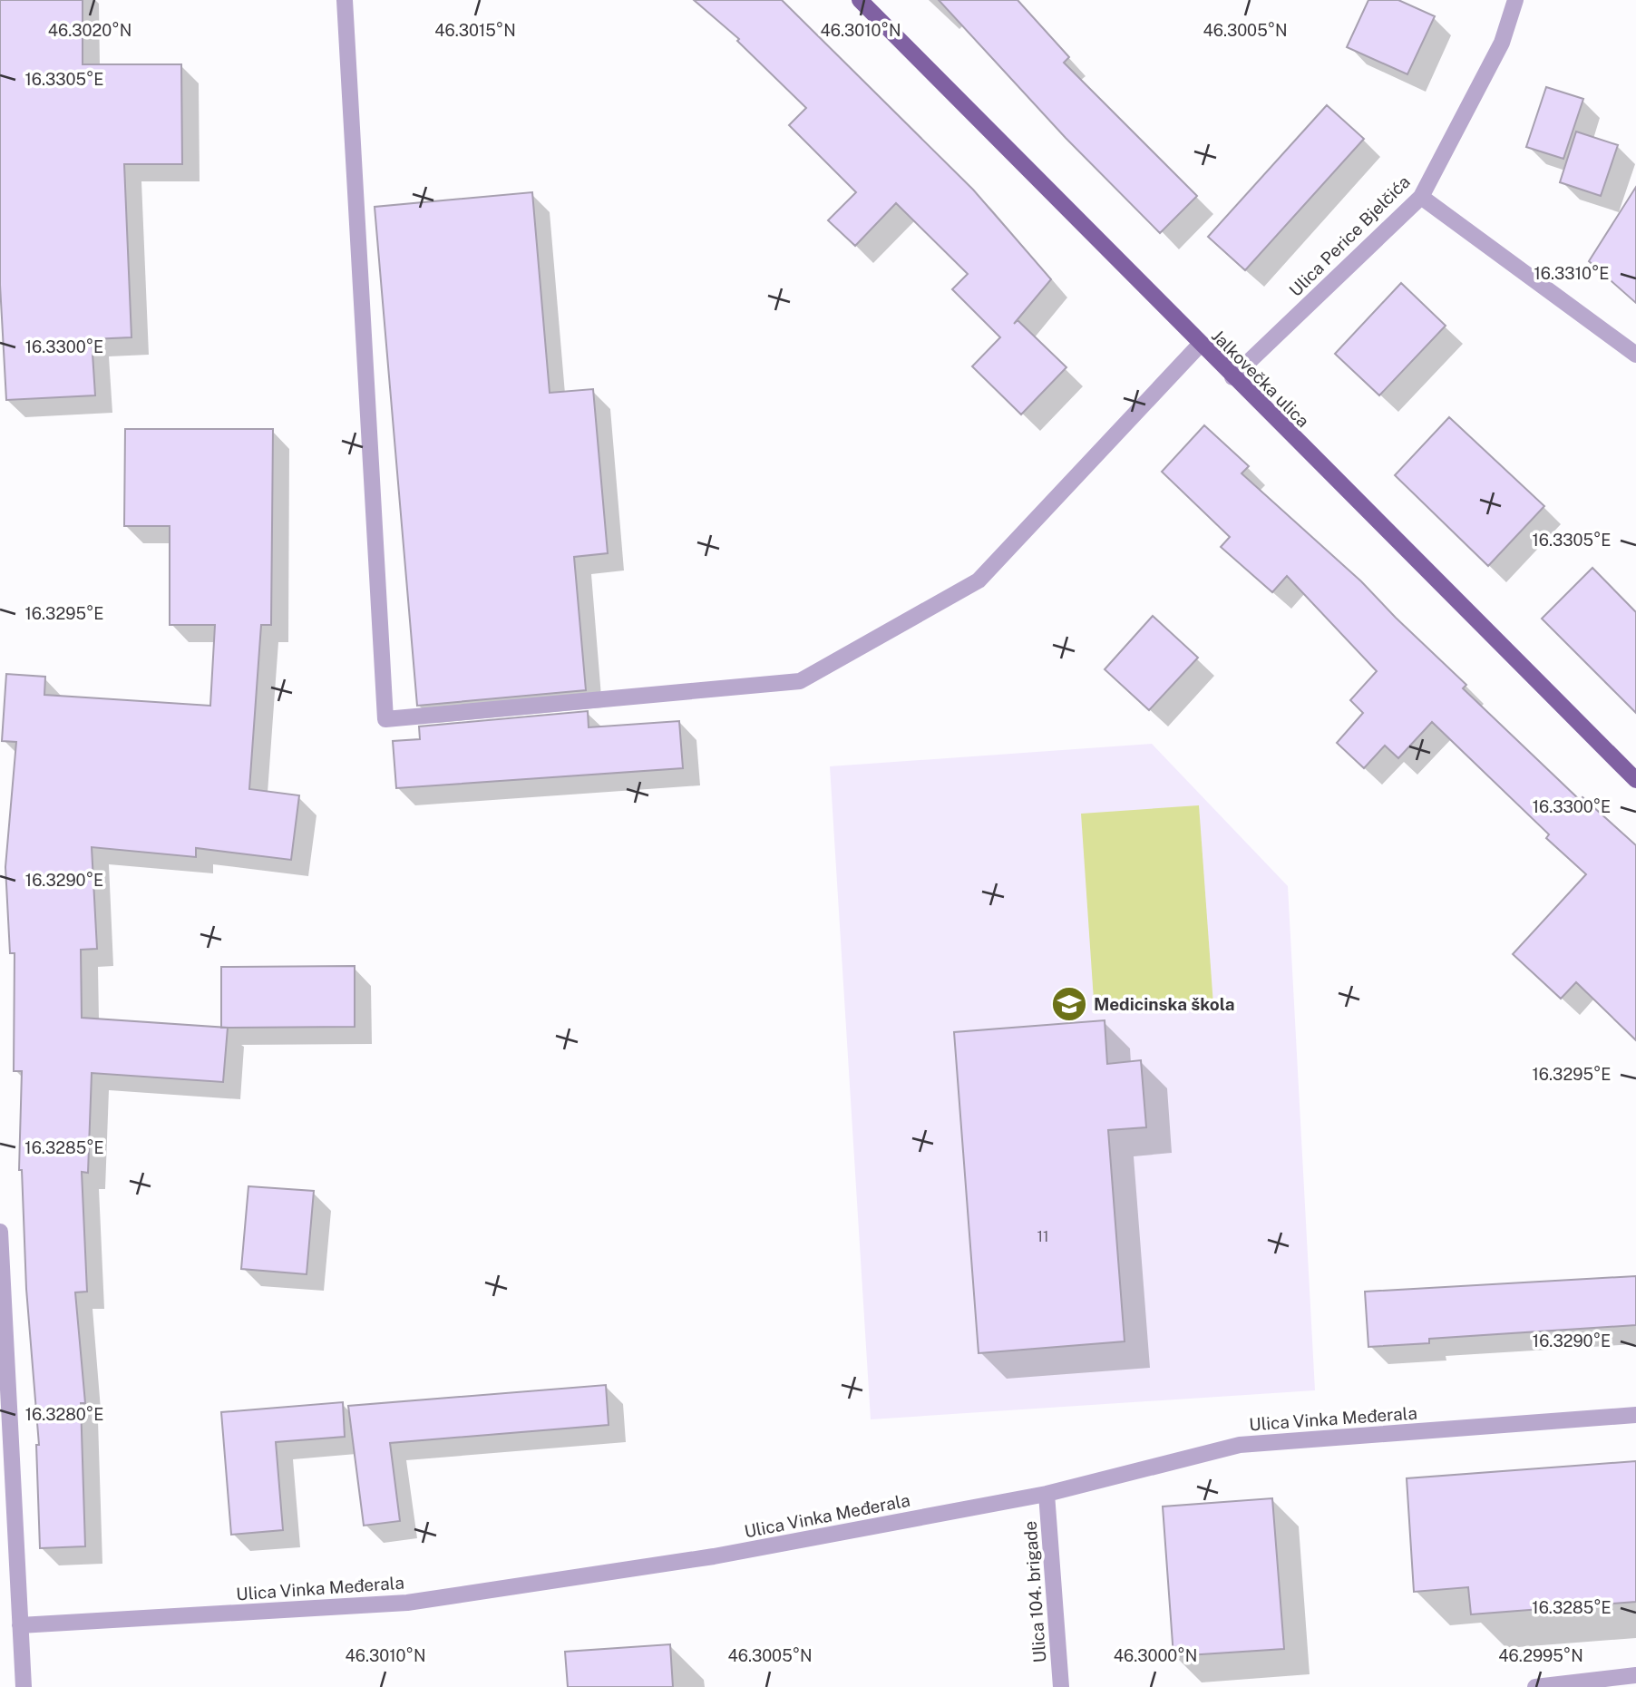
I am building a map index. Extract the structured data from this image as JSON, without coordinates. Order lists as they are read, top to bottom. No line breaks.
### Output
{"streets":{"main road":["Jalkovečka ulica"],"street":["Ulica Perice Bjelčića","Ulica Vinka Međerala","Ulica 104. brigade"]},"crossings":[["Ulica Perice Bjelčića","Jalkovečka ulica"],["Ulica Vinka Međerala","Ulica 104. brigade"]],"places":{"school or university":["Medicinska škola"]},"house_numbers":["11"],"coordinates":["46.3020°N","46.3015°N","46.3010°N","46.3005°N","16.3305°E","16.3310°E","16.3300°E","16.3295°E","16.3290°E","16.3285°E","16.3280°E","46.3000°N","46.2995°N"]}
